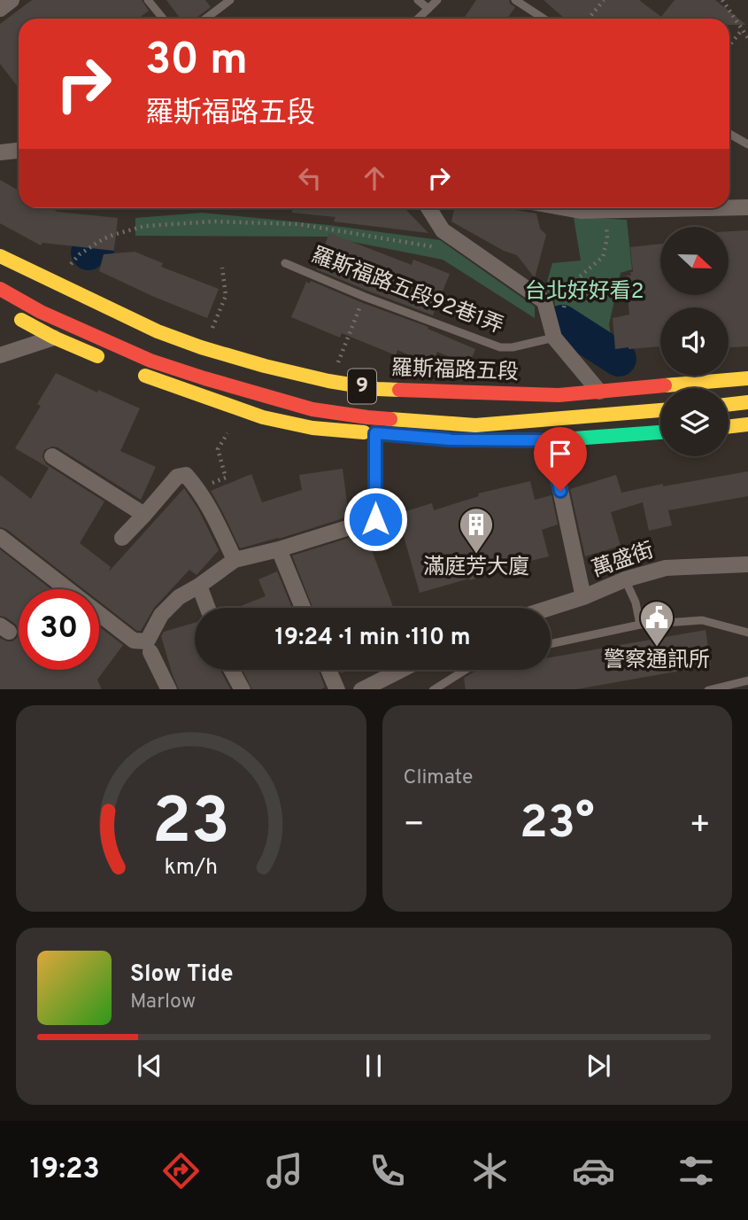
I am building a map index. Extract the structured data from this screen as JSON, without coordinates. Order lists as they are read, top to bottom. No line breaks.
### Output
{"streets":{"main road":["羅斯福路五段","9"],"street":["萬盛街"],"lane":["羅斯福路五段92巷1弄"]},"parks":["台北好好看2"],"places":{"building":["滿庭芳大廈"],"public building":["警察通訊所"]},"north":"right","page":{"turn":["30 m","羅斯福路五段"],"limit":"30","trip":"19:24 · 1 min · 110 m","tile":"Climate","heat":["−","23°","+"],"song":["Slow Tide","Marlow"],"tabs":"19:23","gauge":["23","km/h"]}}
